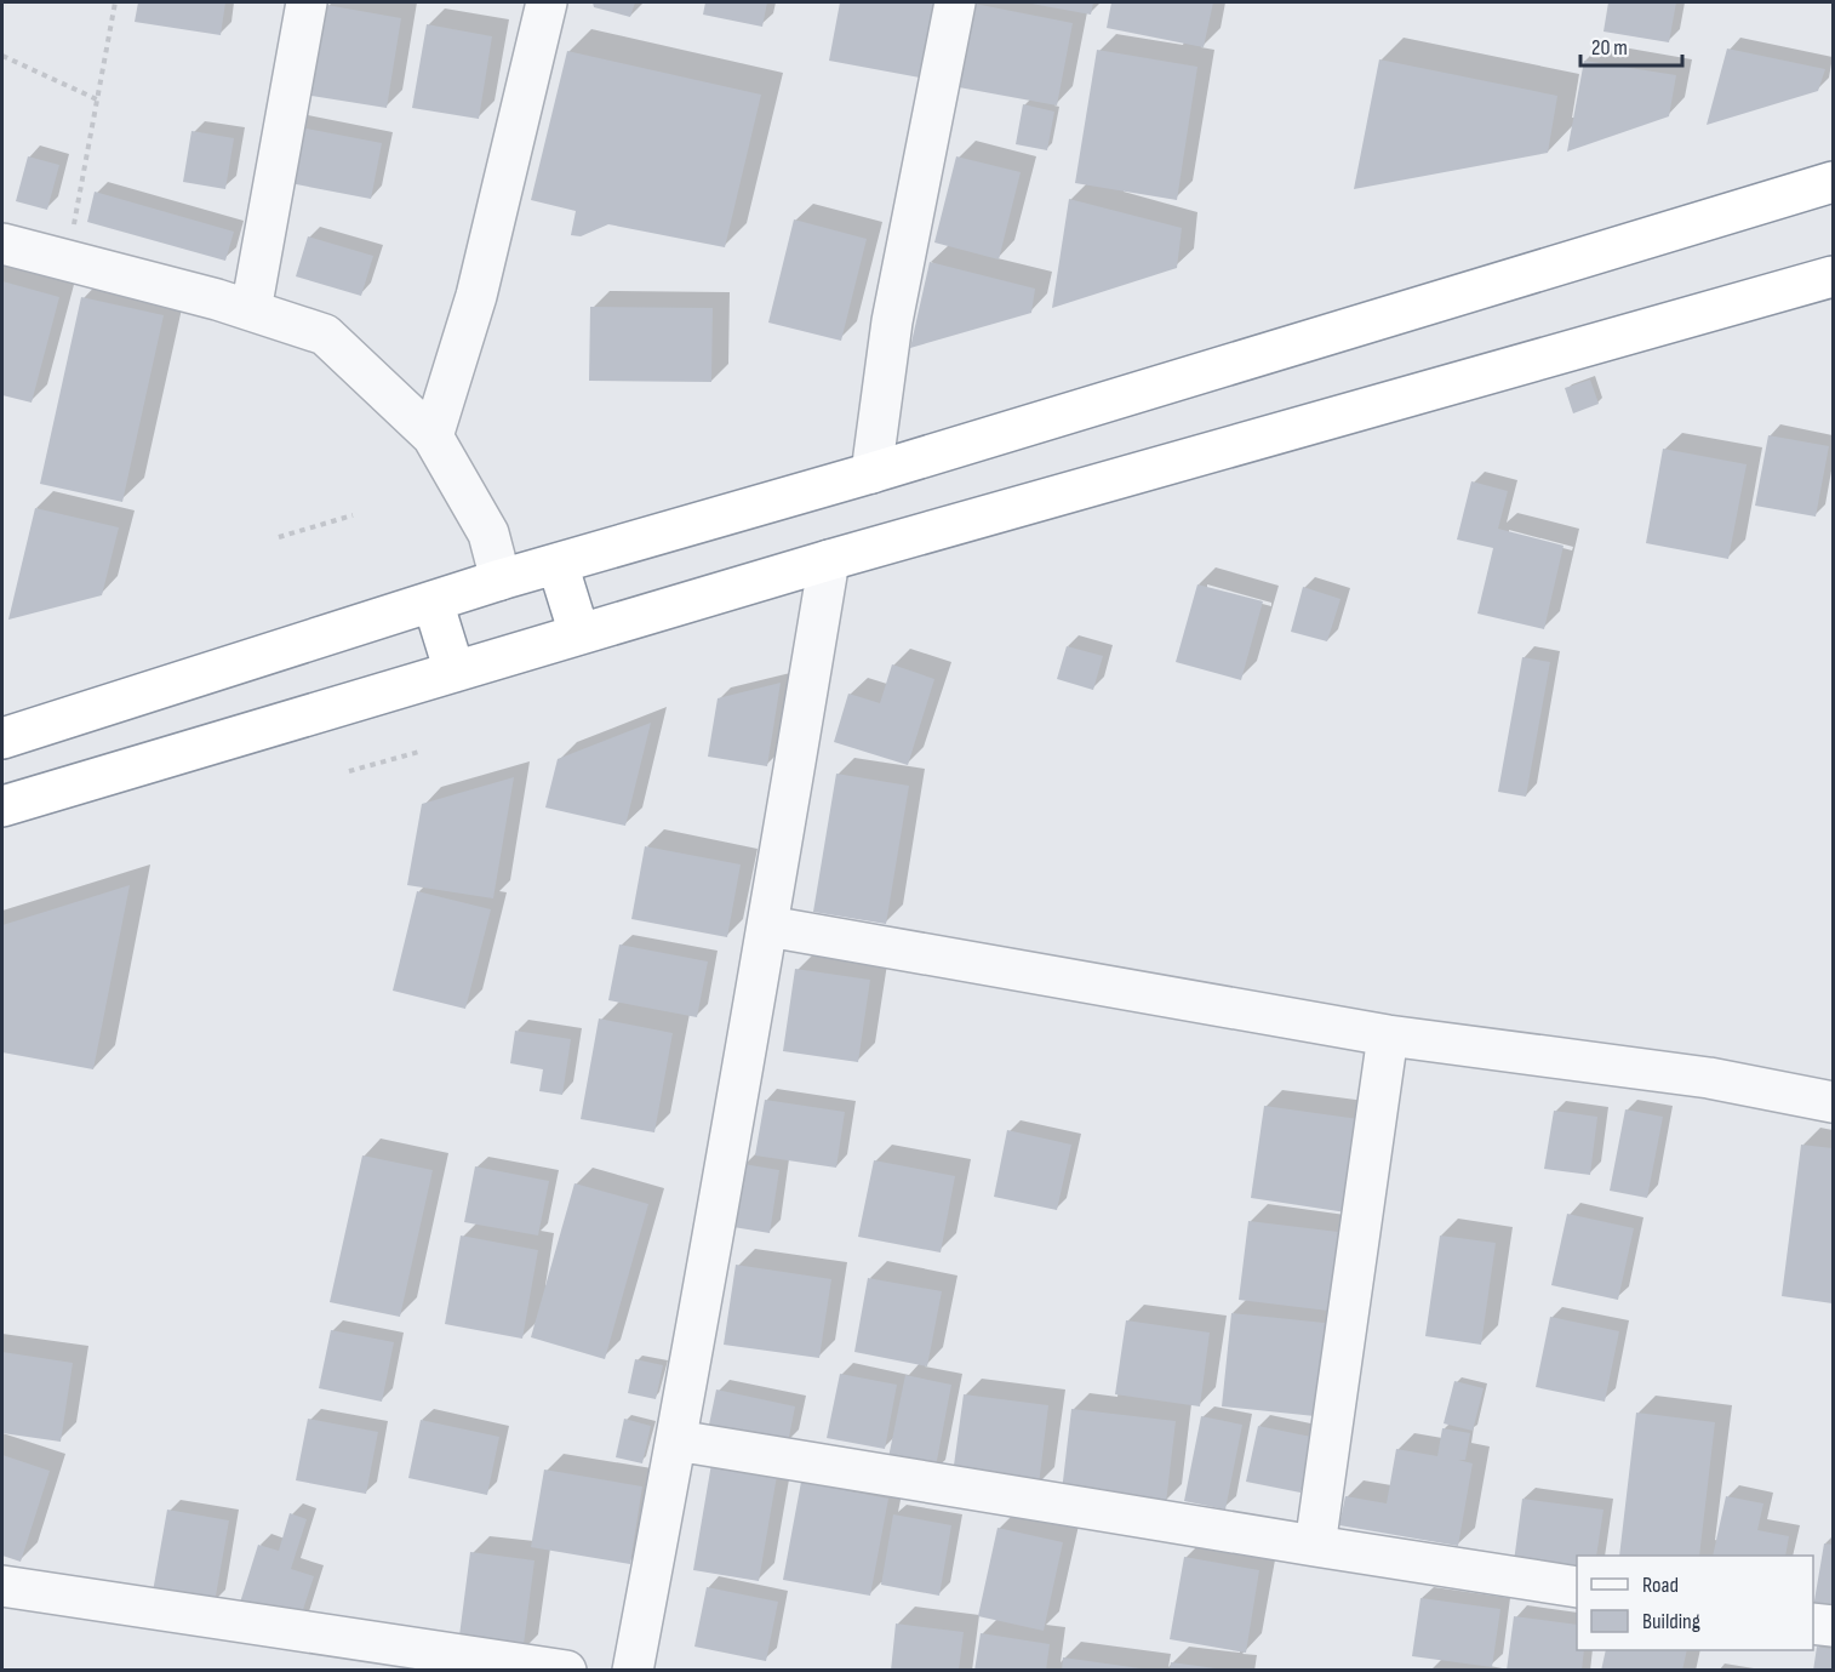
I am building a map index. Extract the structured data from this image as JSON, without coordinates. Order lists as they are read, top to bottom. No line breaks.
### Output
{"legend":["Road","Building"],"scale_bar":"20 m"}
